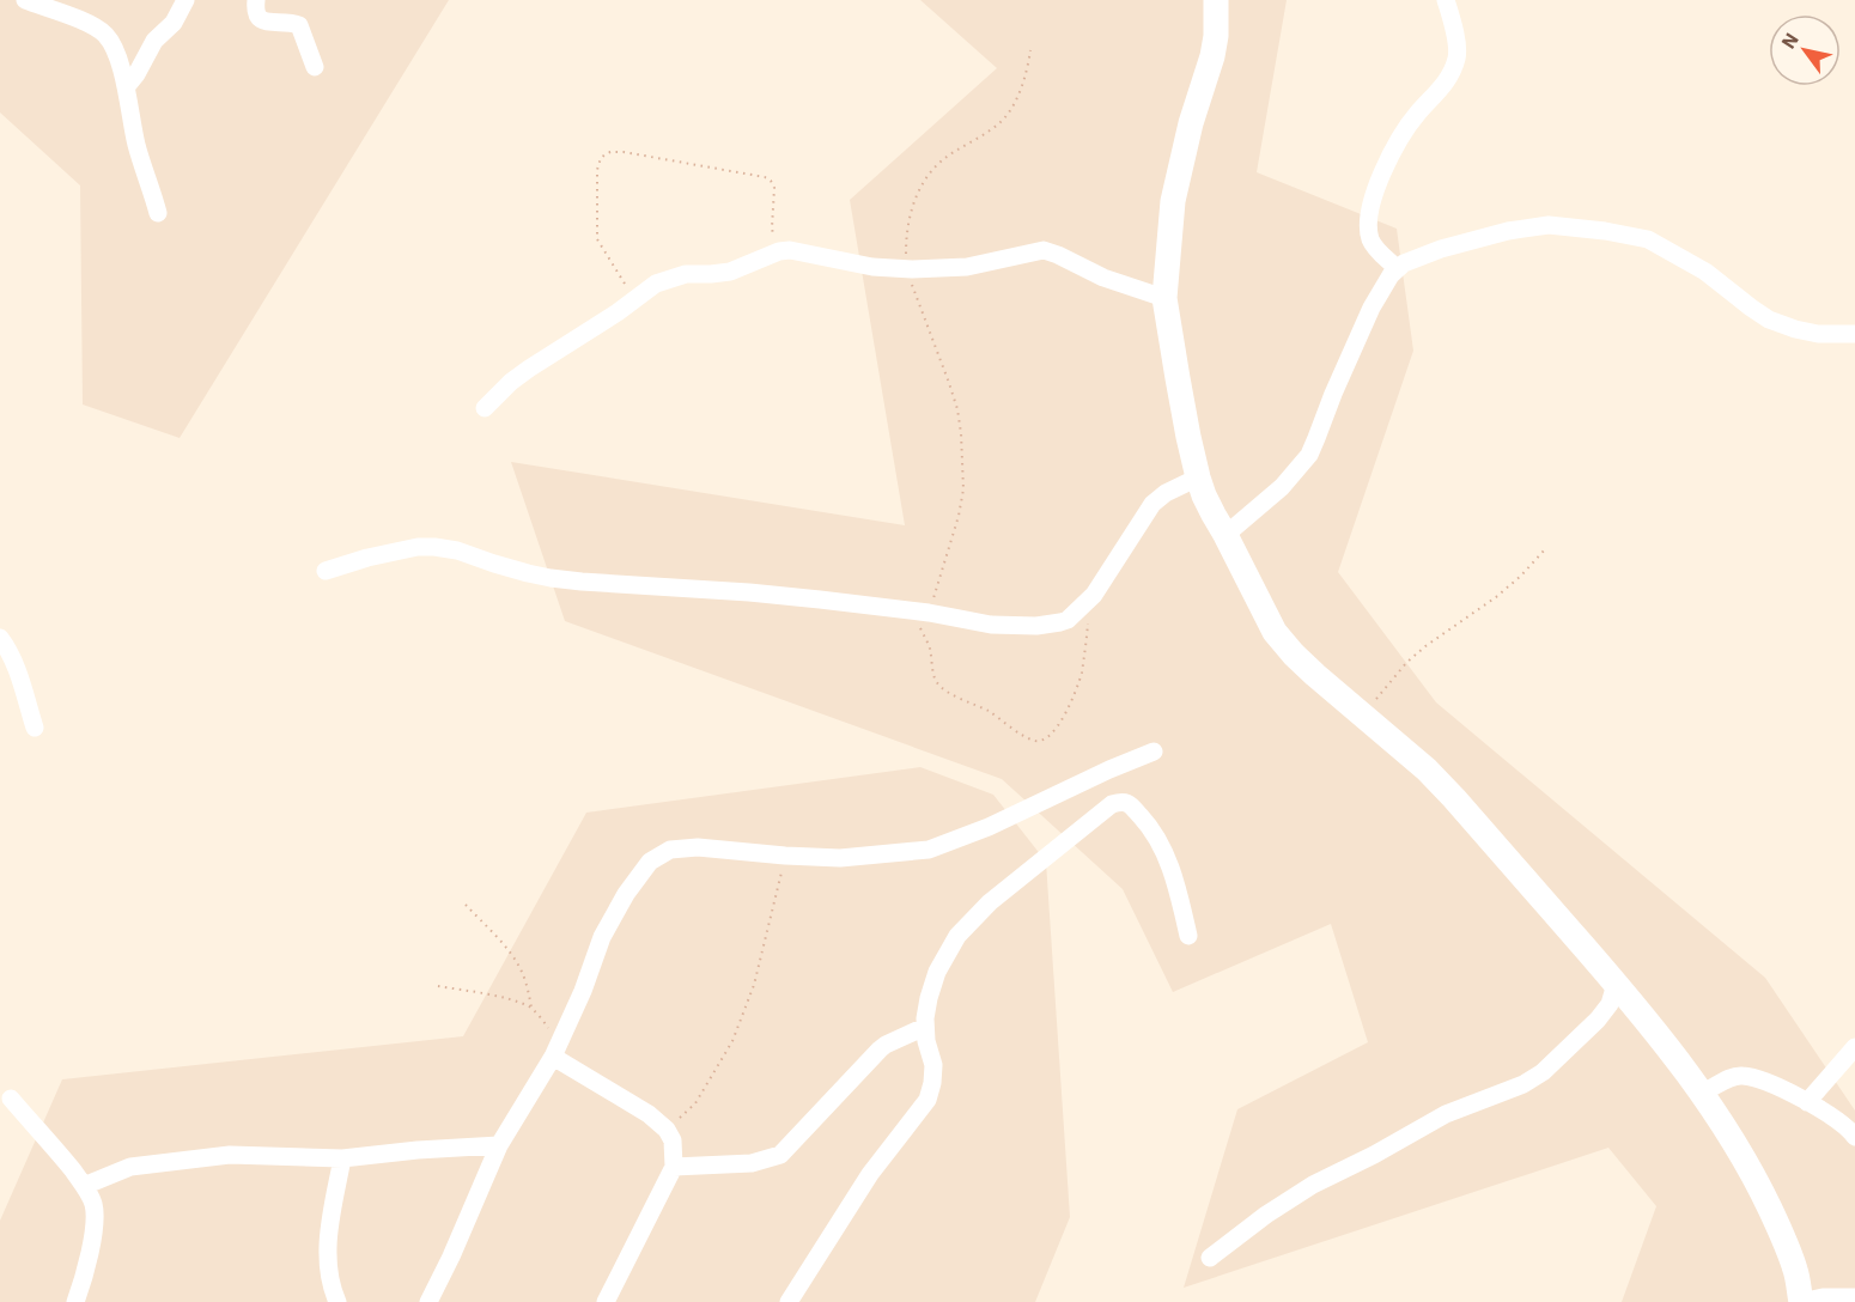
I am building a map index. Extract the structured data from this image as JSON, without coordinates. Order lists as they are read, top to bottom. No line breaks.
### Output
{"north":"top left"}
